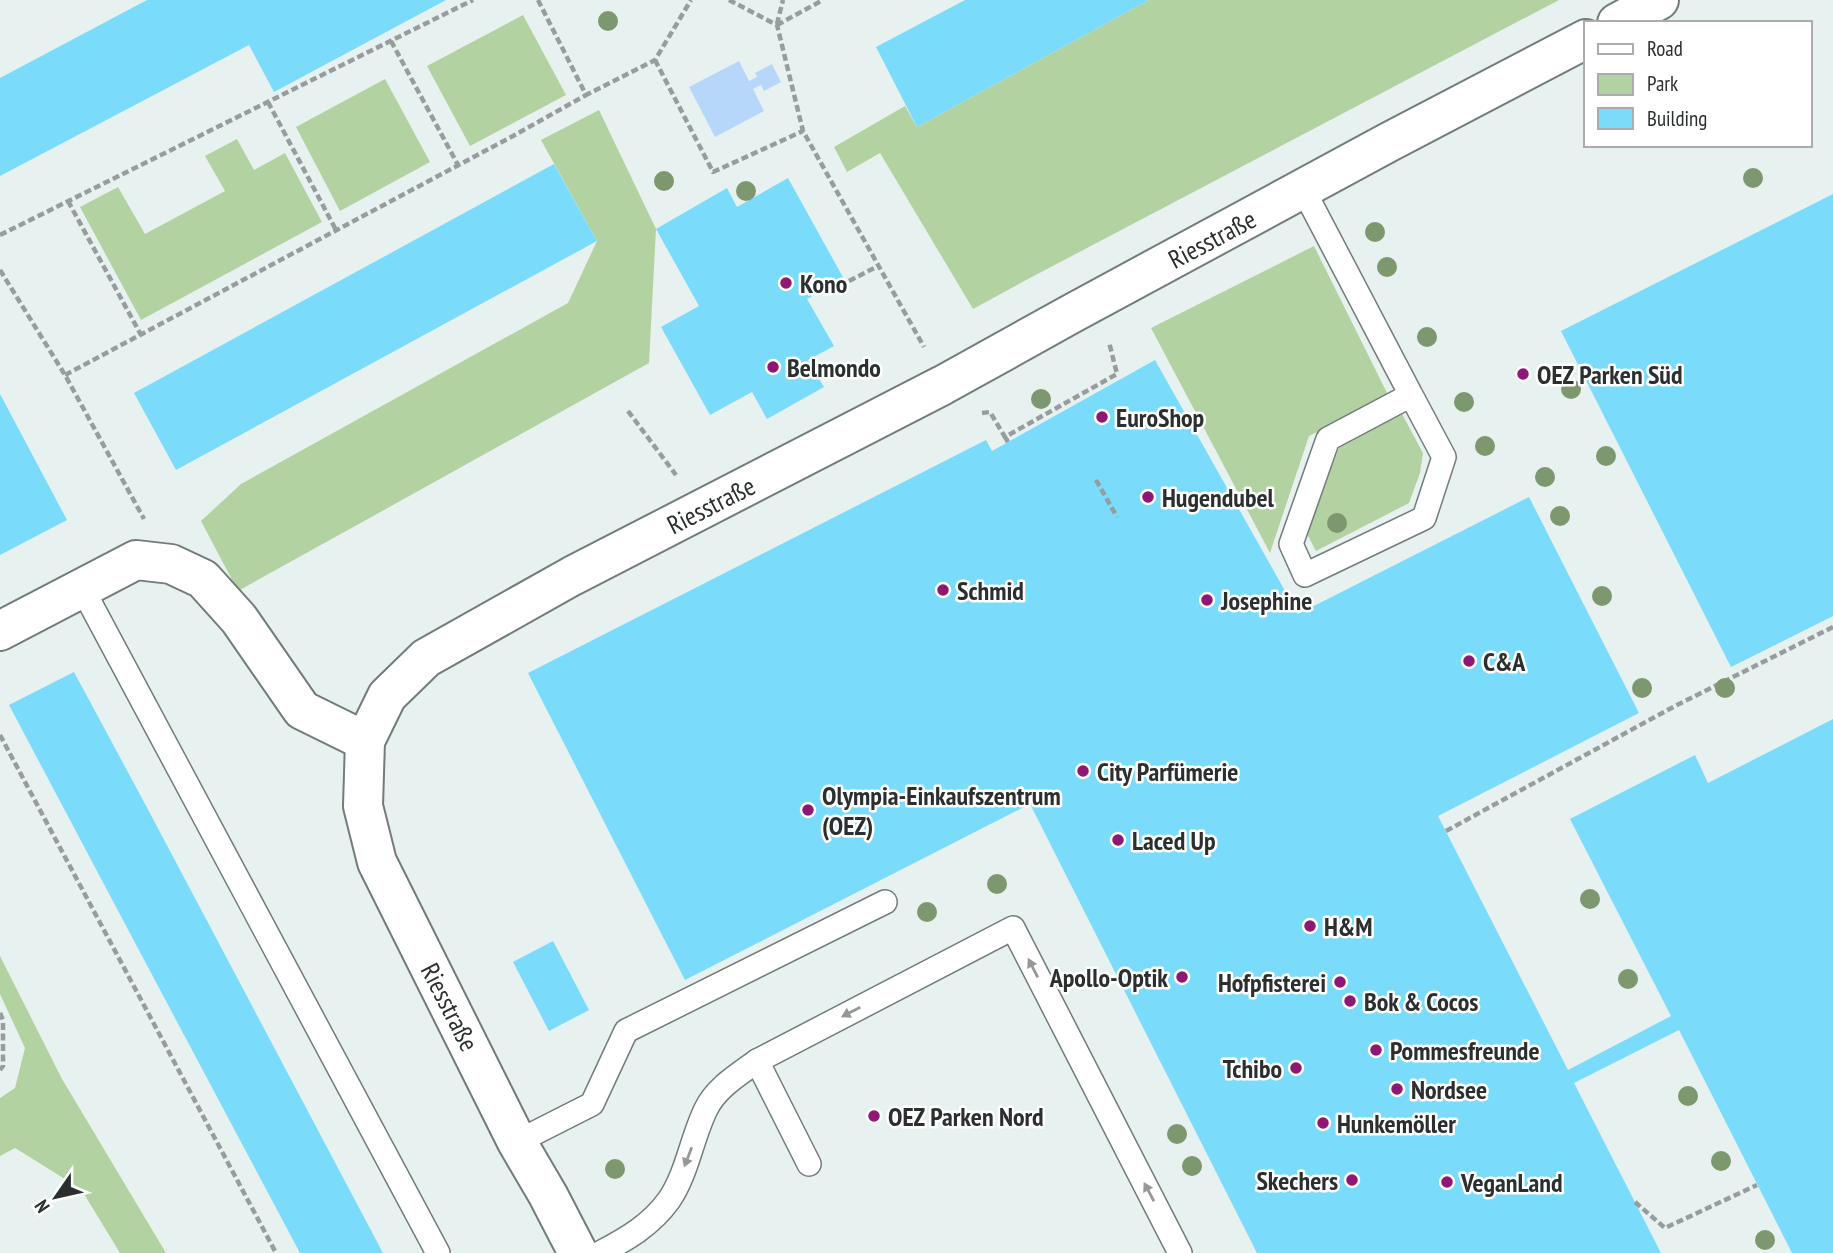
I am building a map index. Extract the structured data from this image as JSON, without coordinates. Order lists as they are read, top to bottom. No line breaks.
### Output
{"streets":{"street":["Riesstraße"]},"places":["Kono","Belmondo","OEZ Parken Süd","EuroShop","Hugendubel","Schmid","Josephine","C&A","City Parfümerie","Olympia-Einkaufszentrum (OEZ)","Laced Up","H&M","Apollo-Optik","Hofpfisterei","Bok & Cocos","Pommesfreunde","Tchibo","Nordsee","OEZ Parken Nord","Hunkemöller","Skechers","VeganLand"],"legend":["Road","Park","Building"],"north":"bottom left"}
